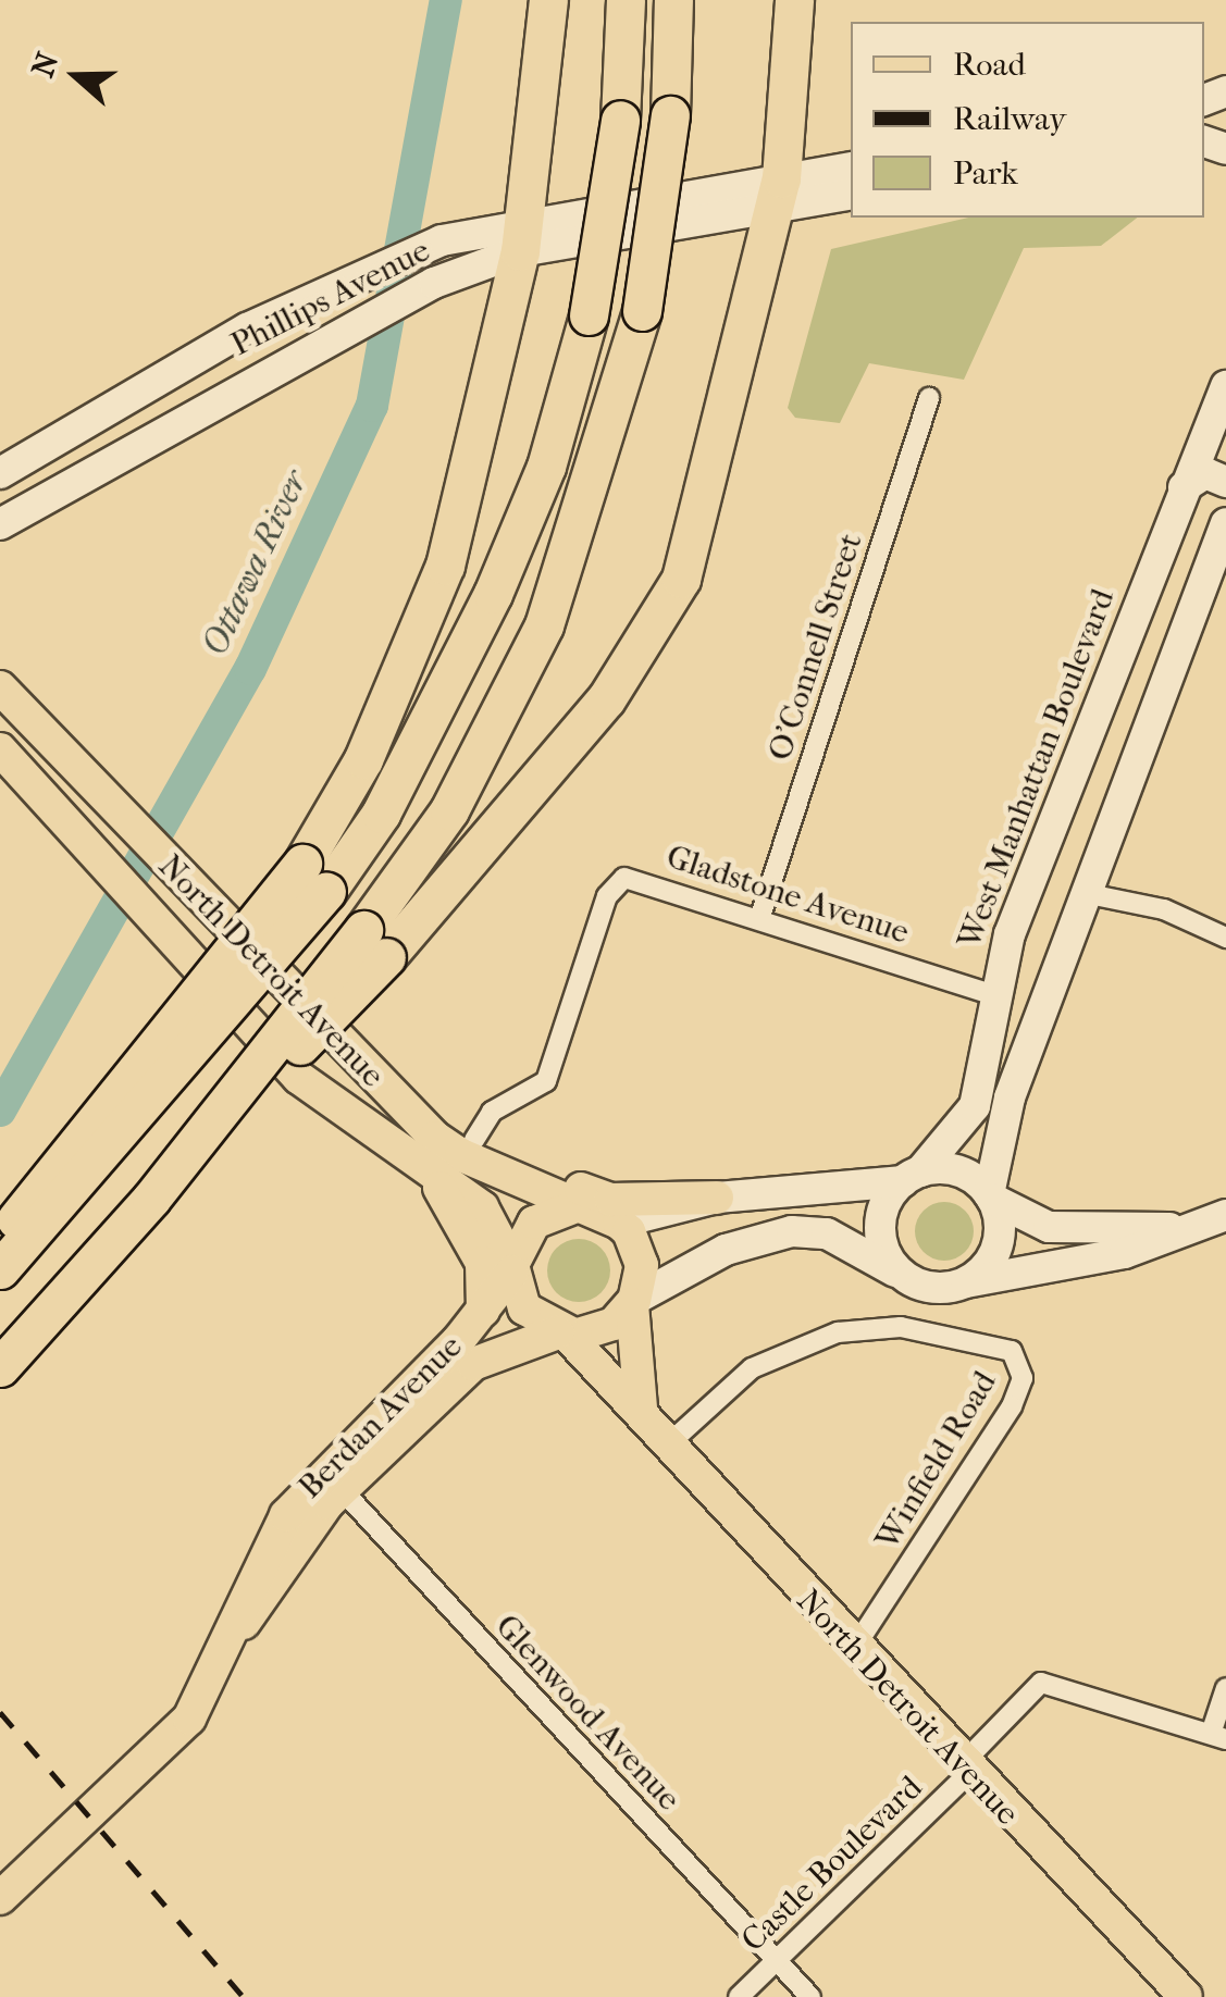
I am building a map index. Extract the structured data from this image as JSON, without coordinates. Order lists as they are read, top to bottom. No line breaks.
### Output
{"streets":{"main road":["Phillips Avenue","West Manhattan Boulevard","North Detroit Avenue","Berdan Avenue"],"street":["O'Connell Street","Gladstone Avenue","Winfield Road","Glenwood Avenue","Castle Boulevard"]},"crossings":[["O'Connell Street","Gladstone Avenue"],["West Manhattan Boulevard","Gladstone Avenue"],["North Detroit Avenue","Berdan Avenue"],["North Detroit Avenue","Winfield Road"],["North Detroit Avenue","Castle Boulevard"],["Berdan Avenue","Glenwood Avenue"],["Glenwood Avenue","Castle Boulevard"]],"water":["Ottawa River"],"legend":["Road","Railway","Park"],"north":"left"}
